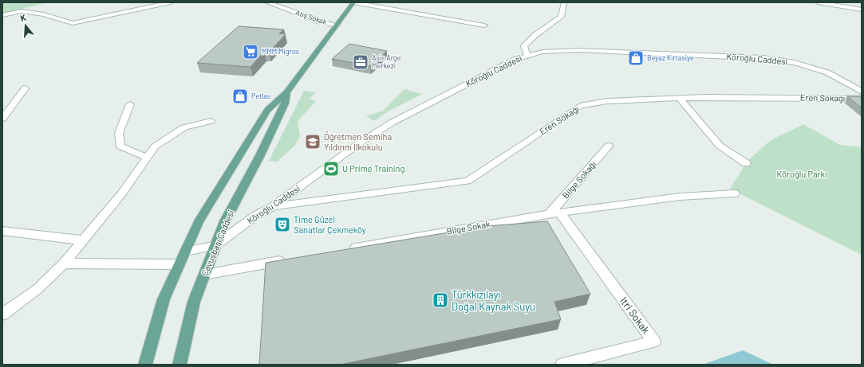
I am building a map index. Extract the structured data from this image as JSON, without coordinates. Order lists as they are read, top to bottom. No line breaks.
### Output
{"streets":{"main road":["Çavuşbaşı Caddesi"],"street":["Atış Sokak","Köroğlu Caddesi","Eren Sokağı","Bilge Sokağı","Bilge Sokak","Itri Sokak"]},"crossings":[["Atış Sokak","Çavuşbaşı Caddesi"],["Köroğlu Caddesi","Eren Sokağı"],["Köroğlu Caddesi","Çavuşbaşı Caddesi"],["Bilge Sokağı","Bilge Sokak"],["Bilge Sokağı","Itri Sokak"],["Bilge Sokak","Itri Sokak"]],"parks":["Köroğlu Parkı"],"places":{"supermarket":["MMM Migros"],"shop":["Beyaz Kırtasiye","Petlas"],"office":["Asis Arge Merkezi"],"school or university":["Öğretmen Semiha Yıldırım İlkokulu"],"sports":["U Prime Training"],"theatre":["Time Güzel Sanatlar Çekmeköy"],"building":["Türkkızılayı Doğal Kaynak Suyu"]},"north":"top"}
